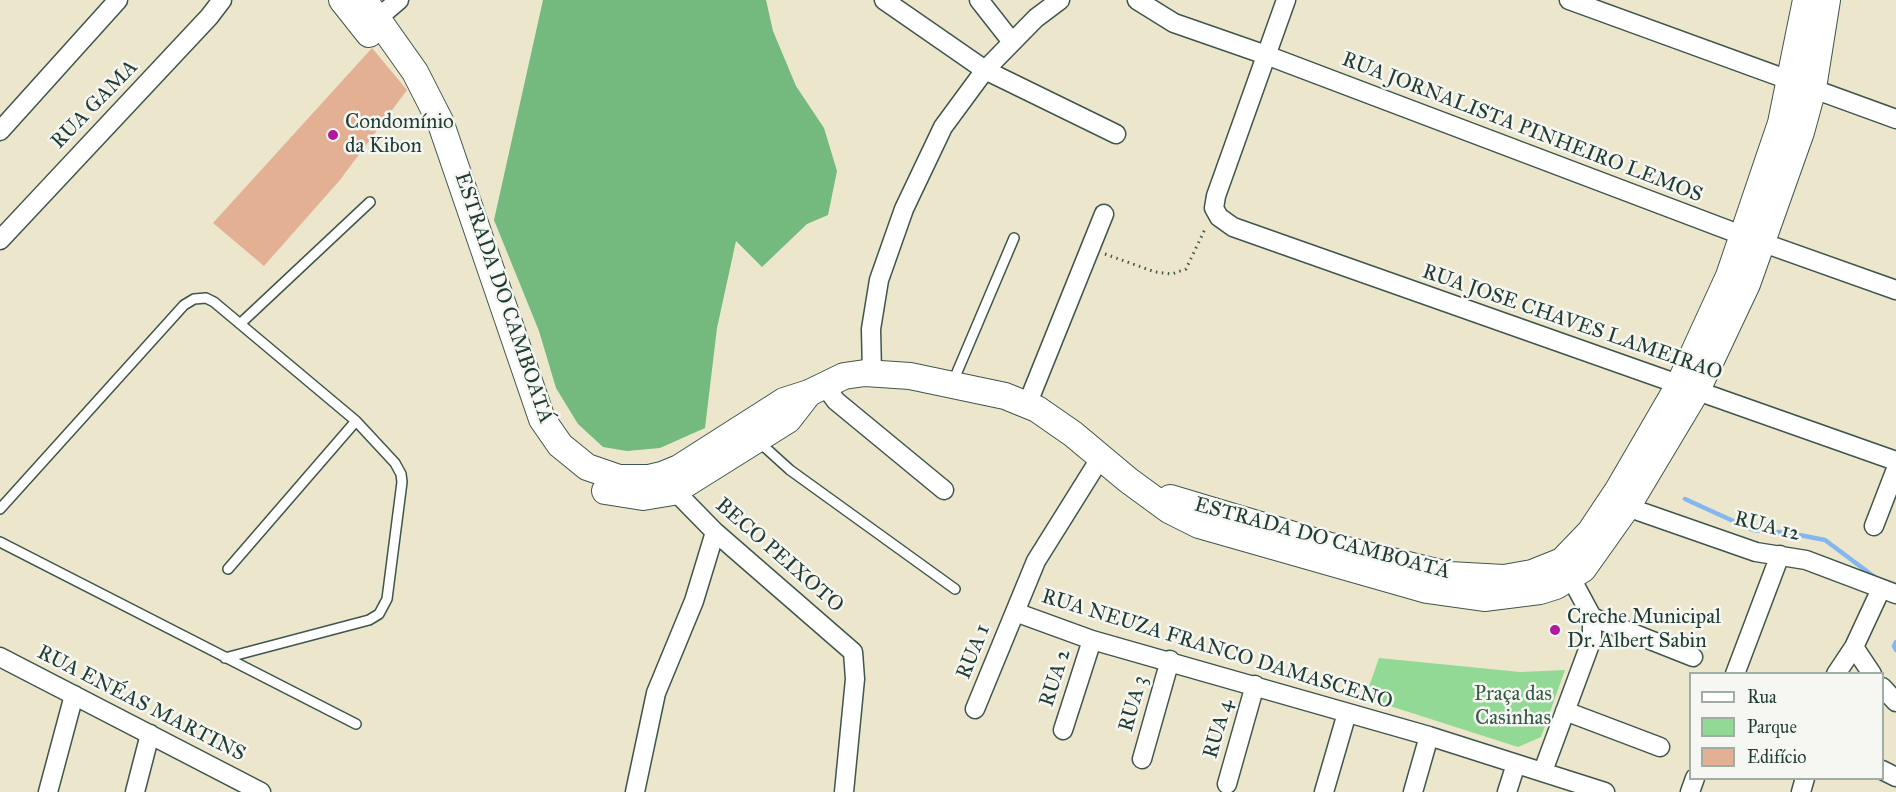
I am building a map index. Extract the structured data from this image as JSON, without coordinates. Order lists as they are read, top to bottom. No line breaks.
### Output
{"streets":{"main road":["ESTRADA DO CAMBOATÁ"],"street":["RUA GAMA","RUA JORNALISTA PINHEIRO LEMOS","RUA JOSE CHAVES LAMEIRAO","RUA 12","BECO PEIXOTO","RUA NEUZA FRANCO DAMASCENO","RUA 1","RUA 2","RUA ENÉAS MARTINS","RUA 3","RUA 4"]},"crossings":[["RUA JORNALISTA PINHEIRO LEMOS","ESTRADA DO CAMBOATÁ"],["ESTRADA DO CAMBOATÁ","RUA JOSE CHAVES LAMEIRAO"],["ESTRADA DO CAMBOATÁ","RUA 12"],["ESTRADA DO CAMBOATÁ","BECO PEIXOTO"],["ESTRADA DO CAMBOATÁ","RUA NEUZA FRANCO DAMASCENO"],["RUA NEUZA FRANCO DAMASCENO","RUA 1"],["RUA NEUZA FRANCO DAMASCENO","RUA 2"],["RUA NEUZA FRANCO DAMASCENO","RUA 3"],["RUA NEUZA FRANCO DAMASCENO","RUA 4"]],"parks":["Praça das Casinhas"],"places":["Condomínio da Kibon","Creche Municipal Dr. Albert Sabin"],"legend":["Rua","Parque","Edifício"]}
